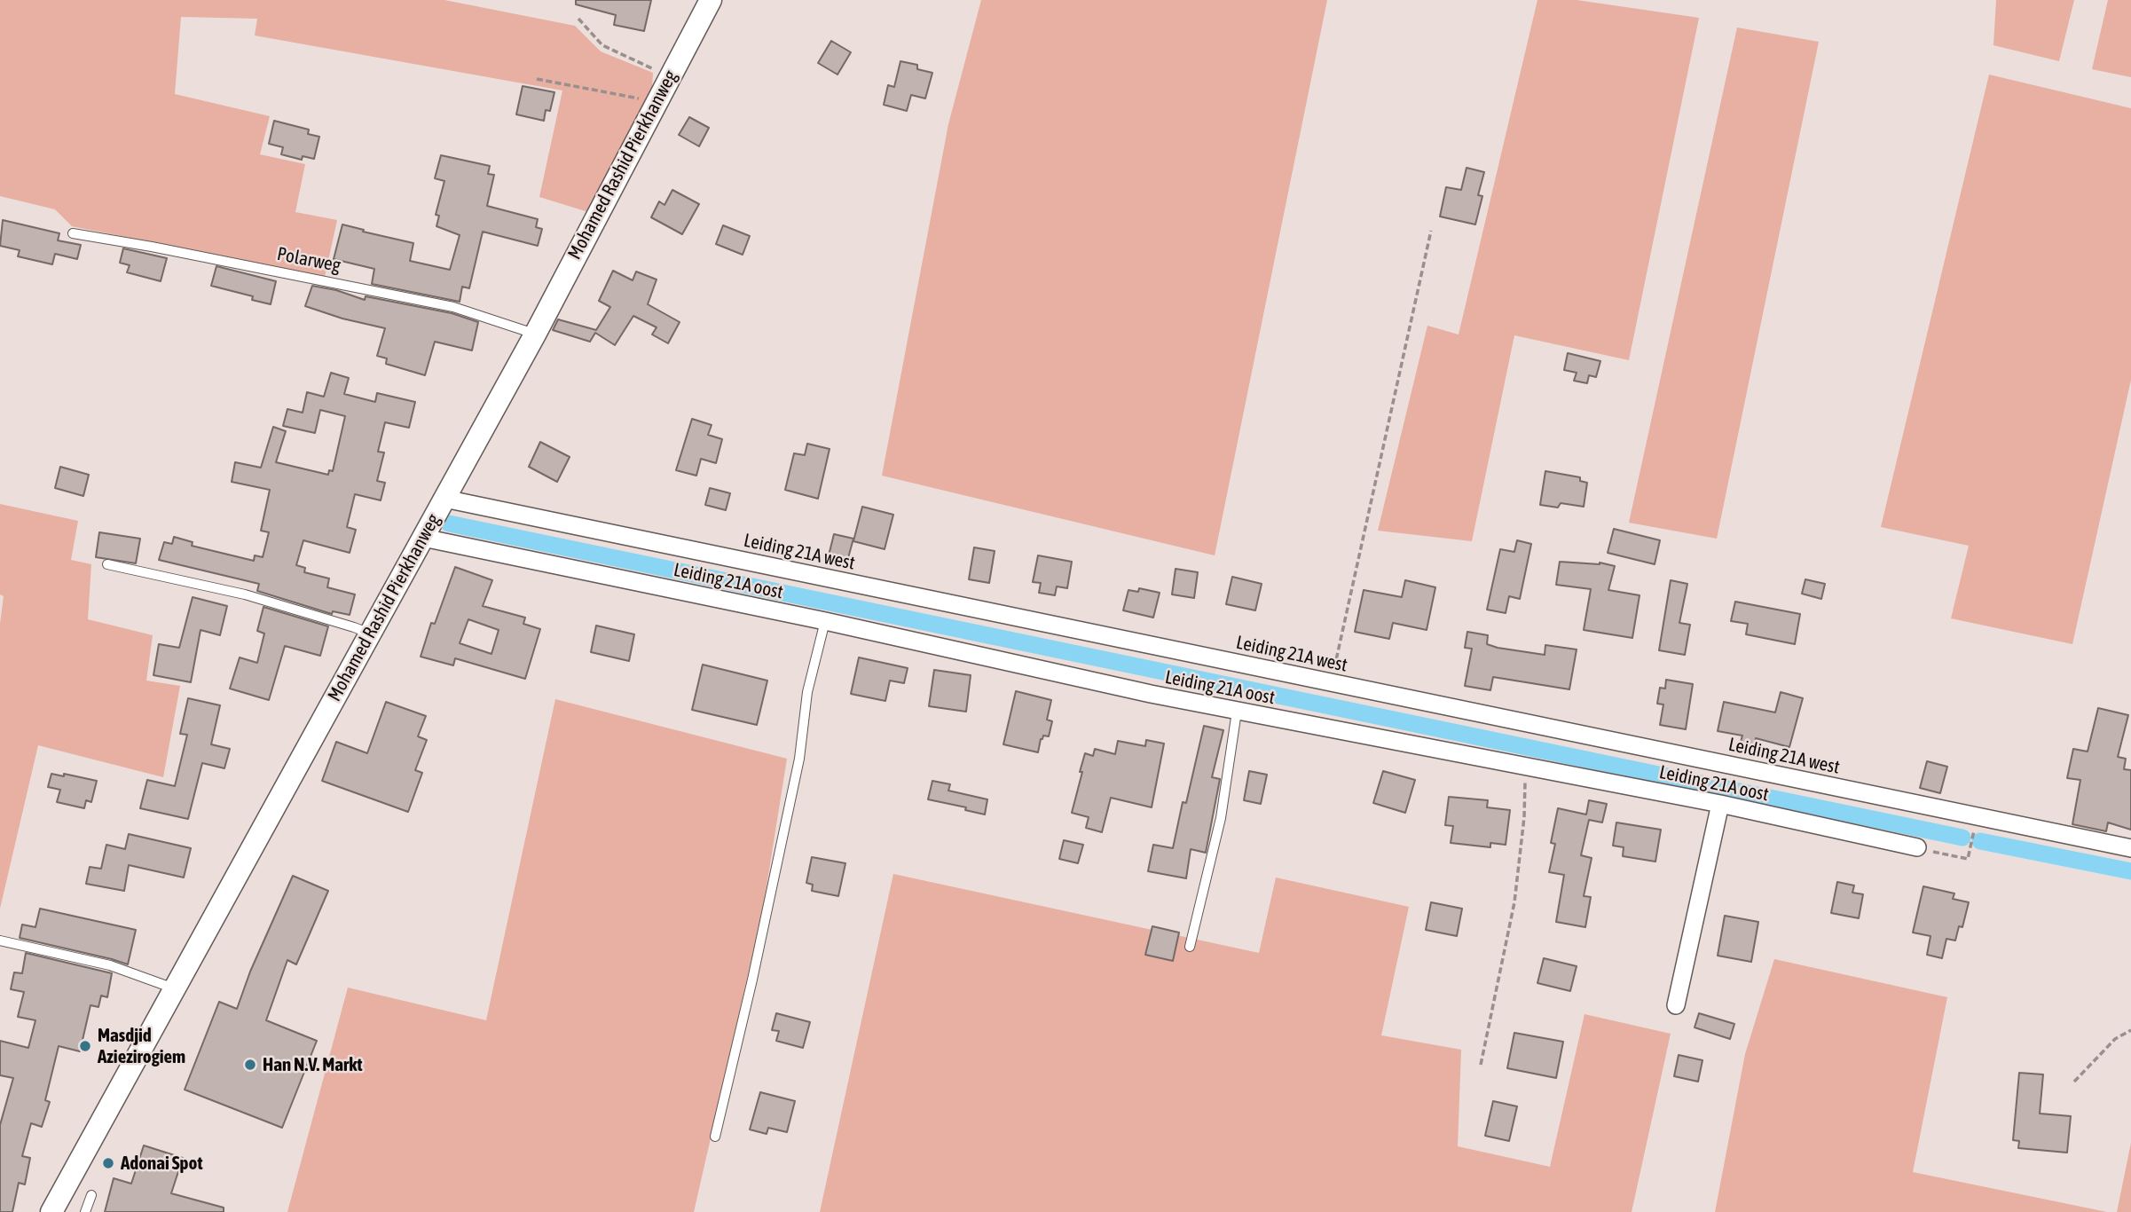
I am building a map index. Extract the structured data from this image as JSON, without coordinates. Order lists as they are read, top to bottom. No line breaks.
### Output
{"streets":{"street":["Mohamed Rashid Pierkhanweg","Leiding 21A west","Leiding 21A oost"],"lane":["Polarweg"]},"crossings":[["Mohamed Rashid Pierkhanweg","Polarweg"],["Mohamed Rashid Pierkhanweg","Leiding 21A west"],["Mohamed Rashid Pierkhanweg","Leiding 21A oost"]],"places":["Masdjid Aziezirogiem","Han N.V. Markt","Adonai Spot"]}
